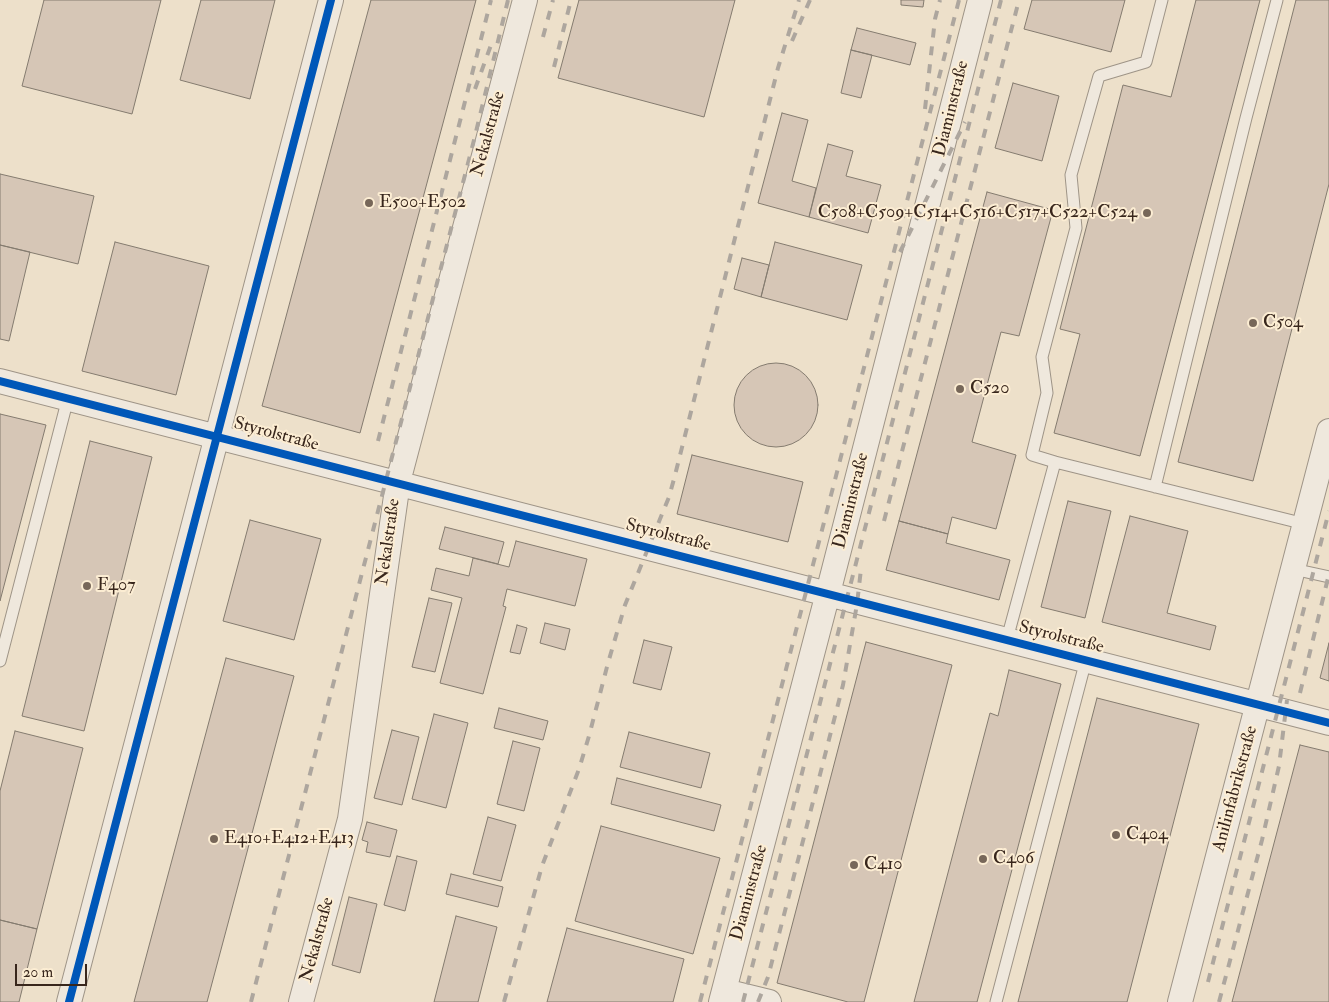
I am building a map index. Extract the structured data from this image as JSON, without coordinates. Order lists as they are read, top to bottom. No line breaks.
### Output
{"streets":{"street":["Diaminstraße","Nekalstraße","Styrolstraße","Anilinfabrikstraße"]},"crossings":[["Diaminstraße","Styrolstraße"],["Nekalstraße","Styrolstraße"],["Styrolstraße","Anilinfabrikstraße"]],"places":["E500+E502","C508+C509+C514+C516+C517+C522+C524","C504","C520","F407","C404","E410+E412+E413","C406","C410"],"scale_bar":"20 m"}
